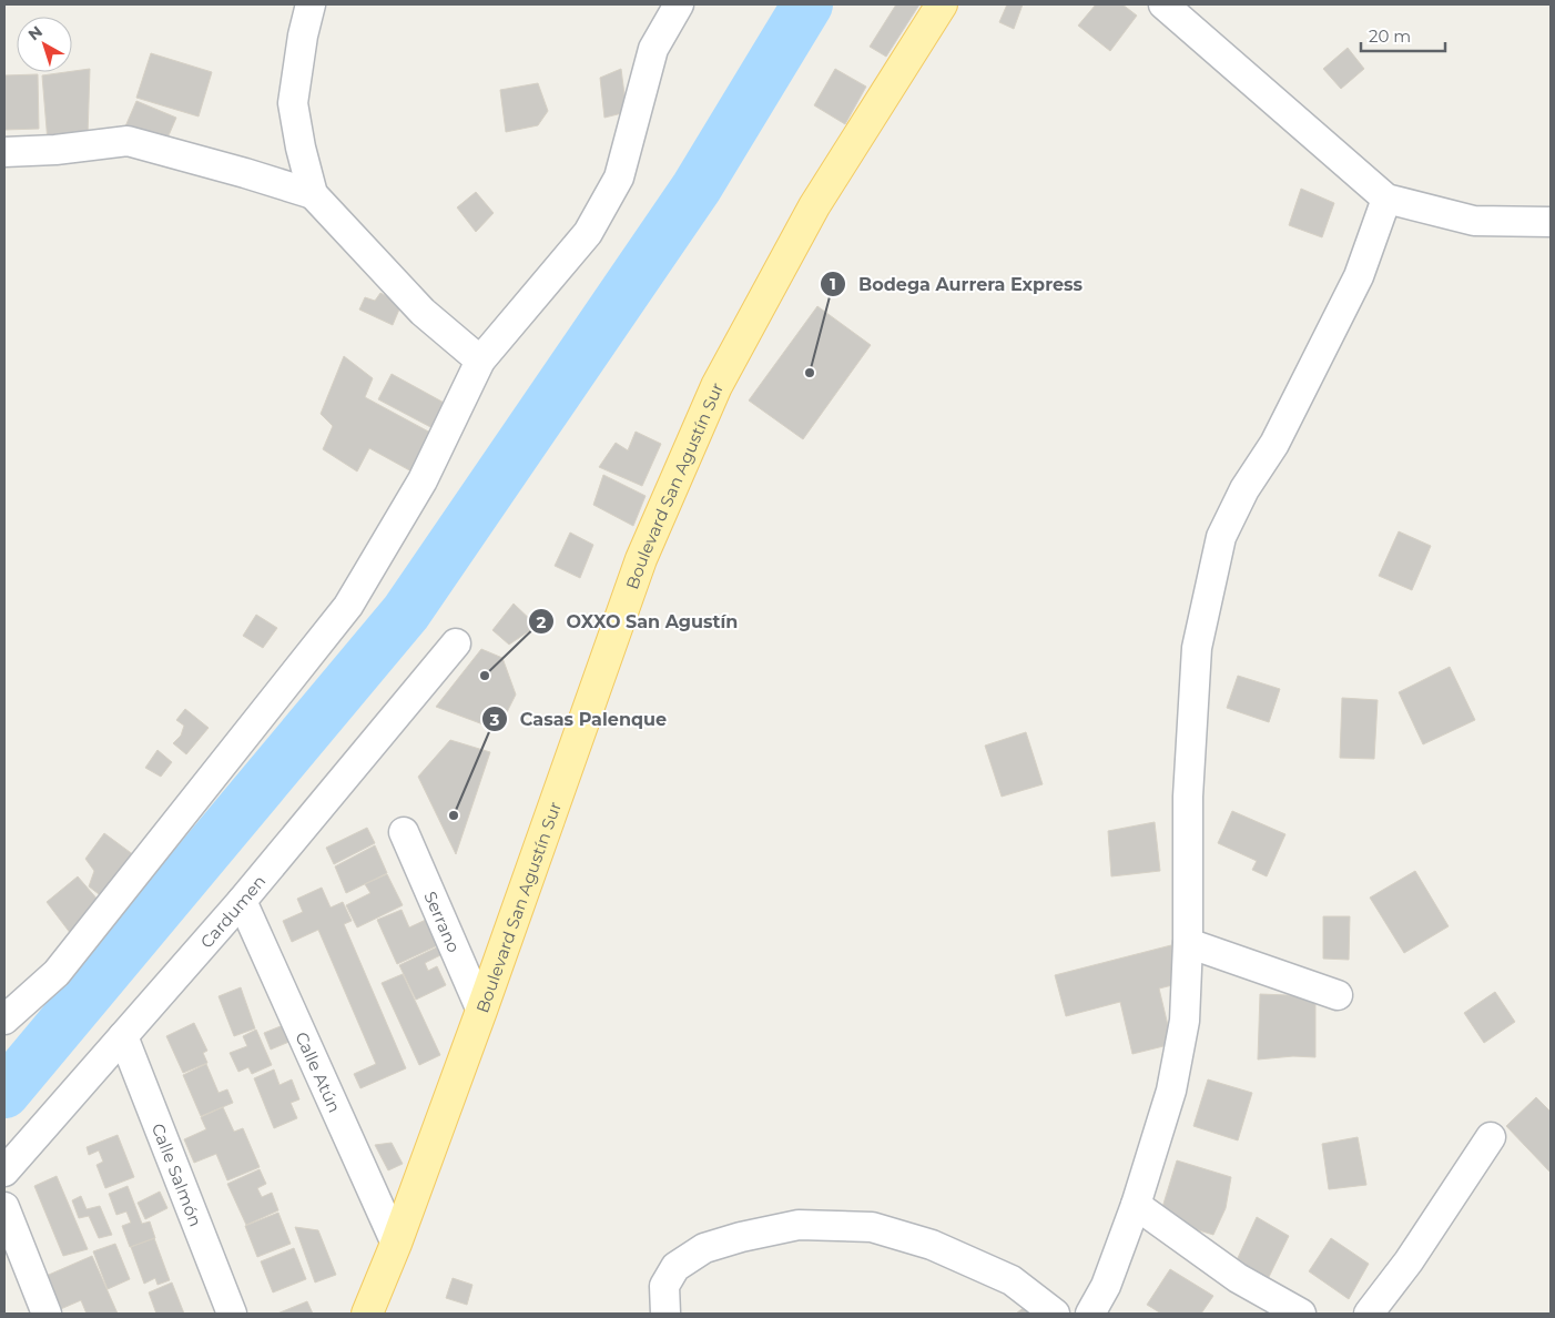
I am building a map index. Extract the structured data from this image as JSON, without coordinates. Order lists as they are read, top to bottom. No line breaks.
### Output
{"streets":{"main road":["Boulevard San Agustín Sur"],"street":["Cardumen","Serrano","Calle Atún","Calle Salmón"]},"crossings":[["Boulevard San Agustín Sur","Serrano"],["Boulevard San Agustín Sur","Calle Atún"],["Cardumen","Calle Atún"],["Cardumen","Calle Salmón"]],"places":["Bodega Aurrera Express","OXXO San Agustín","Casas Palenque"],"scale_bar":"20 m","north":"top left"}
